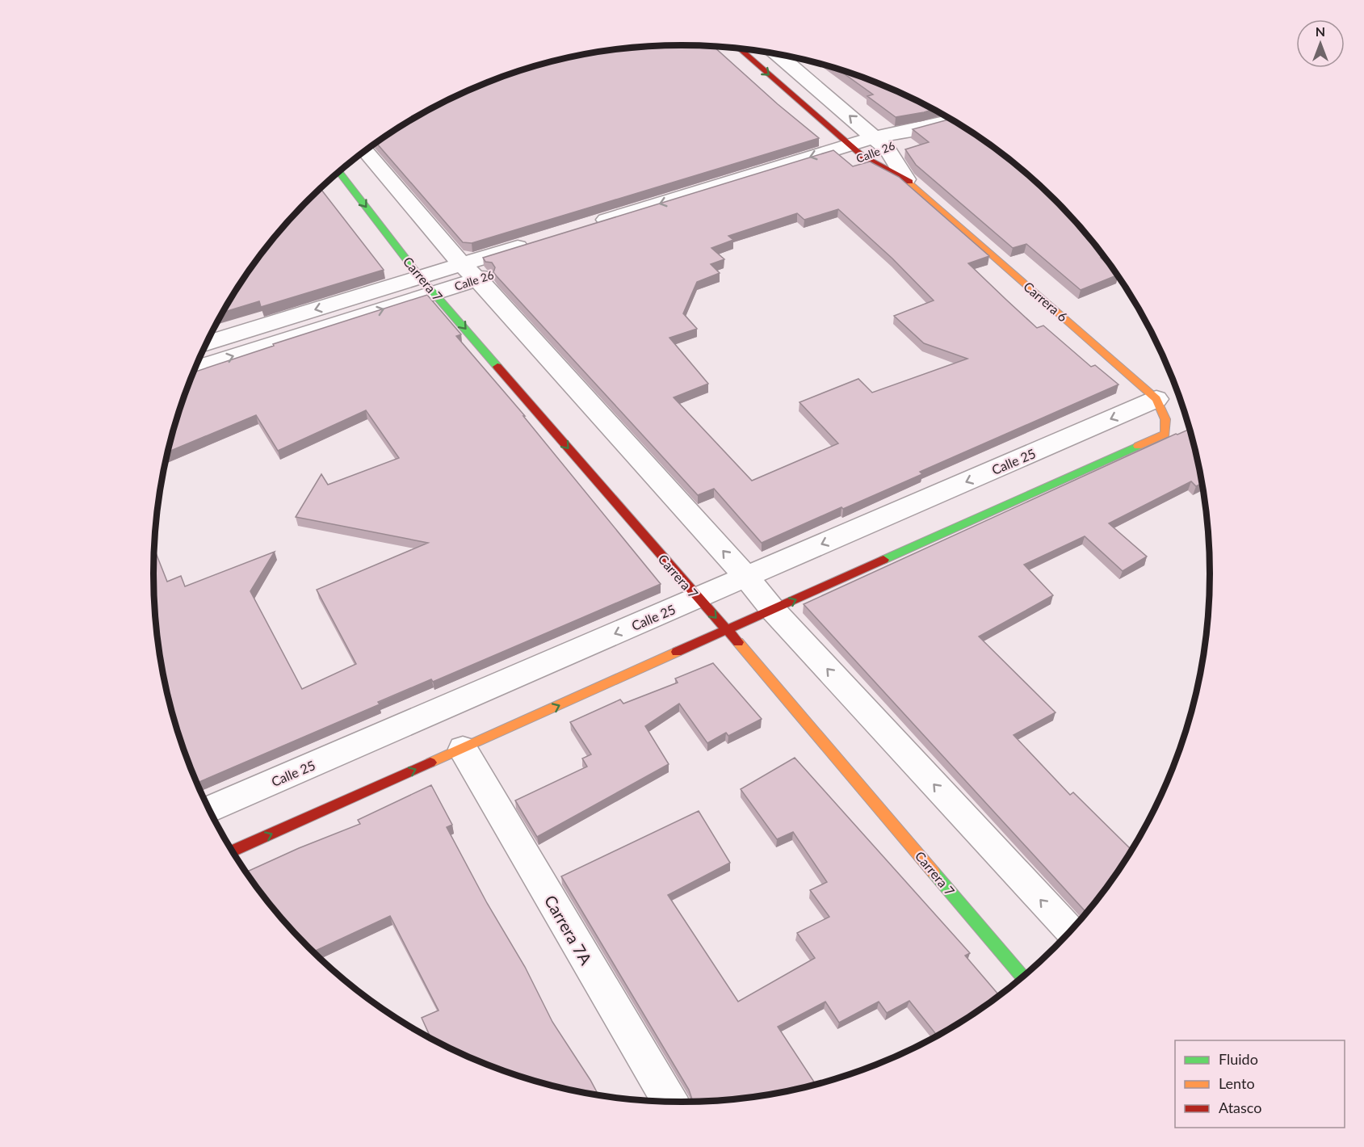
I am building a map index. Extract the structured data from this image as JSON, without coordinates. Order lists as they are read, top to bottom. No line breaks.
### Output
{"streets":{"street":["Calle 26","Carrera 7","Carrera 6","Calle 25","Carrera 7A"]},"crossings":[["Calle 26","Carrera 7"],["Calle 26","Carrera 6"],["Carrera 7","Calle 25"],["Carrera 6","Calle 25"]],"legend":["Fluido","Lento","Atasco"],"north":"top"}
